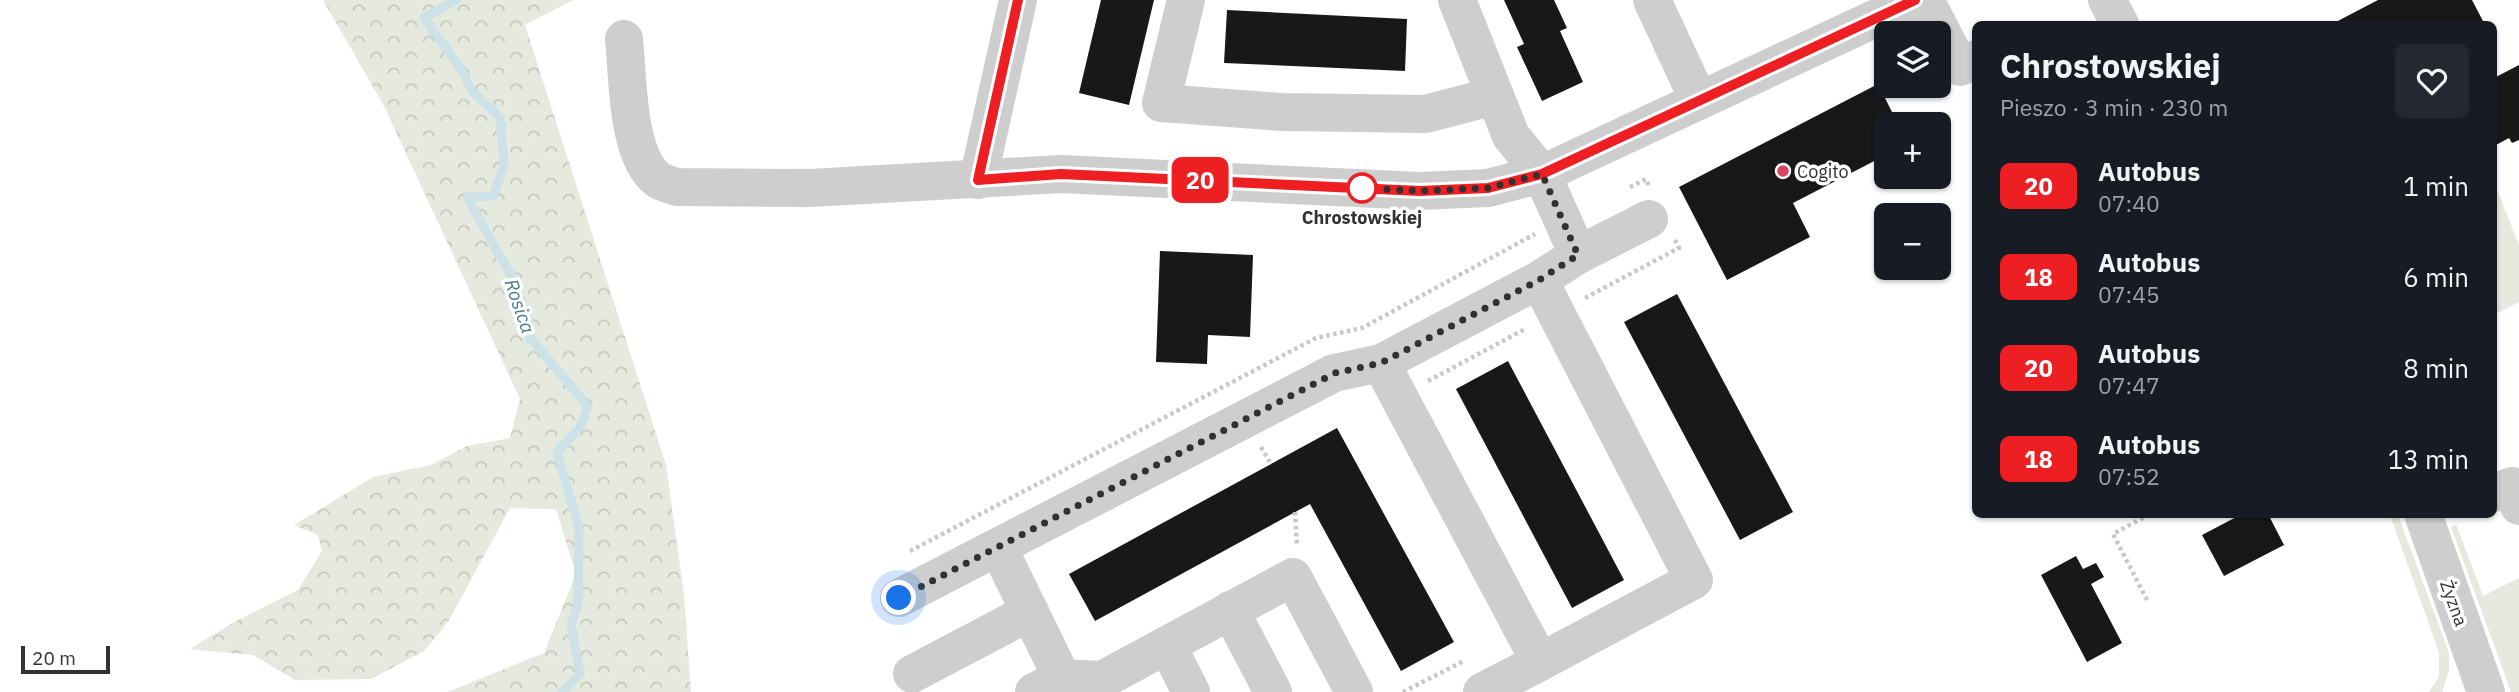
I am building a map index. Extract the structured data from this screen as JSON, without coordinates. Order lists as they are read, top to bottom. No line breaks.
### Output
{"streets":{"street":["Żyzna"]},"water":["Rosica"],"places":["Cogito","Chrostowskiej"],"lines":["bus line 20"],"scale_bar":"20 m","page":{"on_map":"20","map_buttons":["+","−"],"heading":["Chrostowskiej","Pieszo · 3 min · 230 m"],"list":[{"mark":"20","name":"Autobus","note":"07:40","value":"1 min"},{"mark":"18","name":"Autobus","note":"07:45","value":"6 min"},{"mark":"20","name":"Autobus","note":"07:47","value":"8 min"},{"mark":"18","name":"Autobus","note":"07:52","value":"13 min"}],"scale":"20 m"}}
